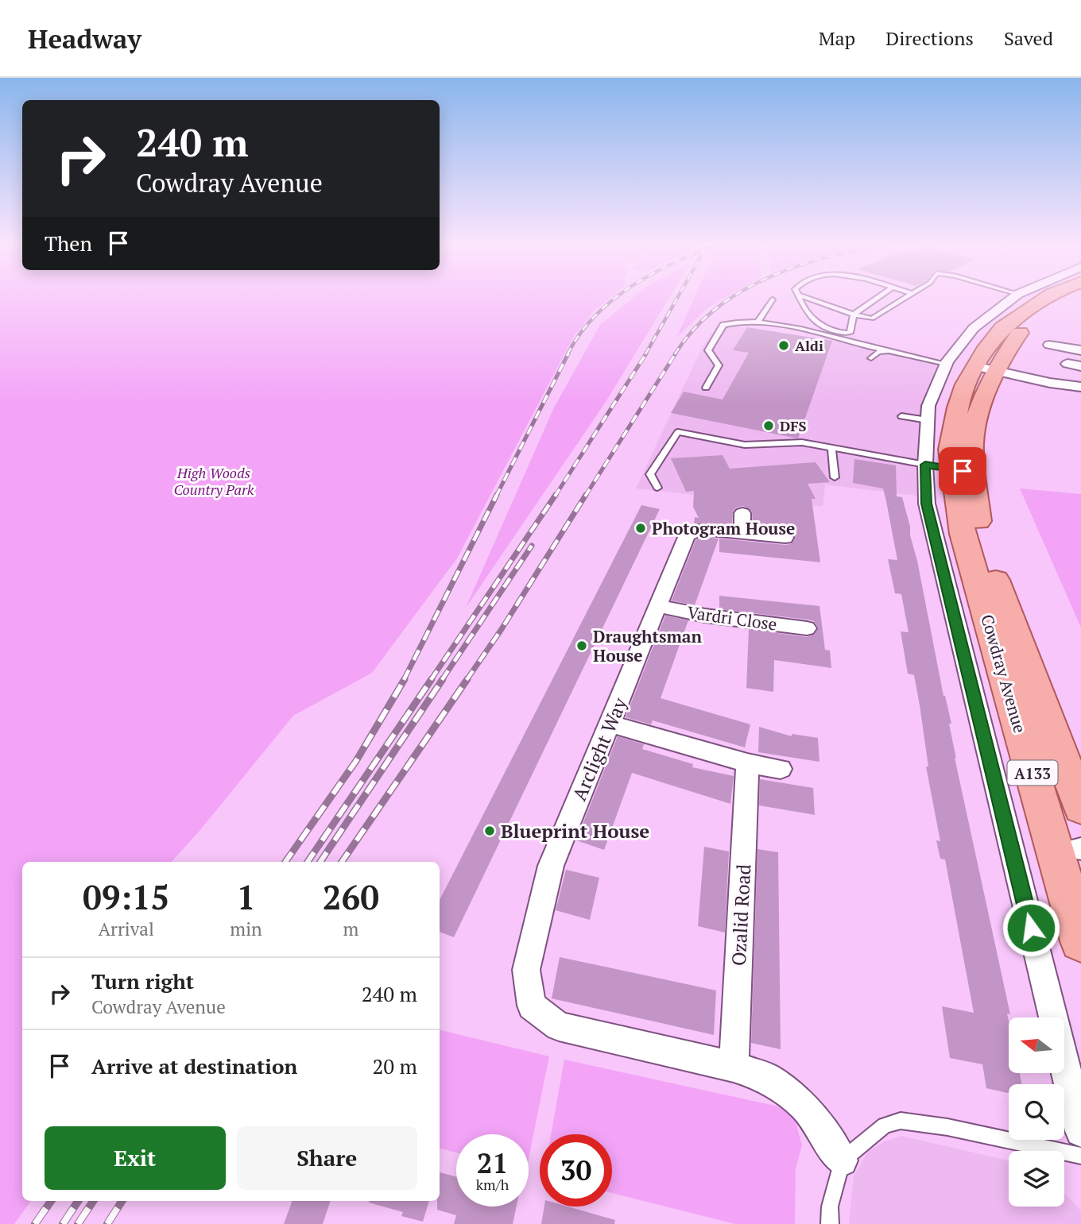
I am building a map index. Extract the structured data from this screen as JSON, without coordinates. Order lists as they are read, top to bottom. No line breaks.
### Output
{"streets":{"main road":["Cowdray Avenue","A133"],"street":["Vardri Close","Arclight Way","Ozalid Road"]},"crossings":[["Vardri Close","Arclight Way"],["Arclight Way","Ozalid Road"]],"parks":["High Woods Country Park"],"places":["Aldi","DFS","Photogram House","Draughtsman House","Blueprint House"],"north":"left","page":{"header":"Headway","nav":["Map","Directions","Saved"],"turn":["240 m","Cowdray Avenue"],"then":"Then","eta":["09:15","Arrival","1","min","260","m"],"list":[{"name":"Turn right","note":"Cowdray Avenue","value":"240 m"},{"name":"Arrive at destination","value":"20 m"}],"buttons":["Exit","Share"],"speed":"21 km/h","limit":"30"}}
